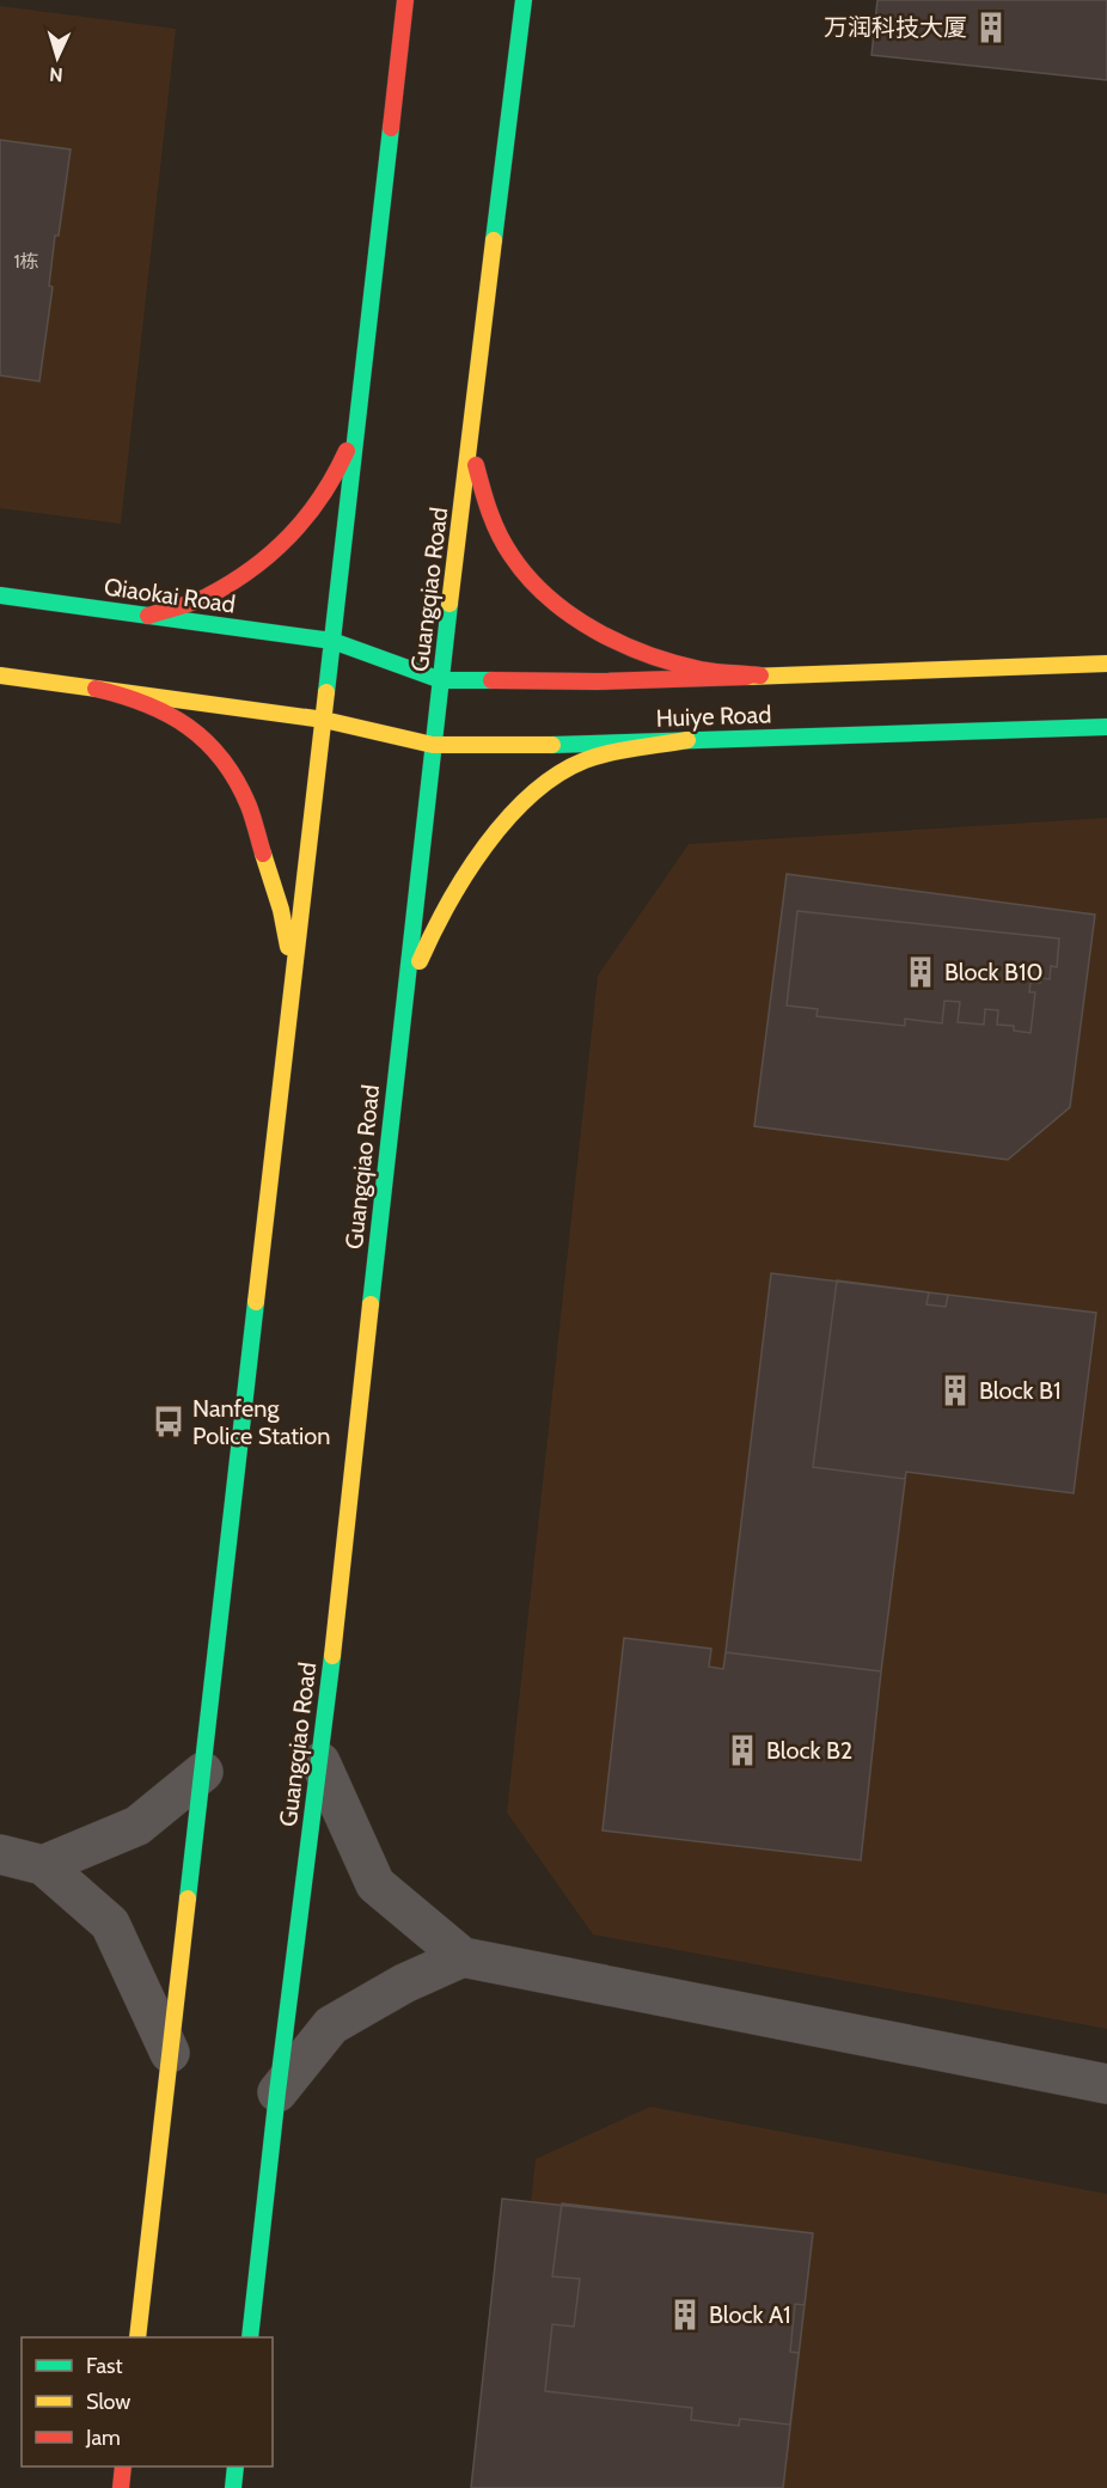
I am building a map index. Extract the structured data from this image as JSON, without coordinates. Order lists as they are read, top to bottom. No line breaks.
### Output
{"streets":{"main road":["Guangqiao Road","Qiaokai Road","Huiye Road"]},"crossings":[["Guangqiao Road","Huiye Road"],["Qiaokai Road","Huiye Road"]],"places":{"building":["万润科技大厦","Block B10","Block B1","Block B2","Block A1"],"bus stop":["Nanfeng Police Station"]},"house_numbers":["1栋"],"legend":["Fast","Slow","Jam"],"north":"bottom"}
